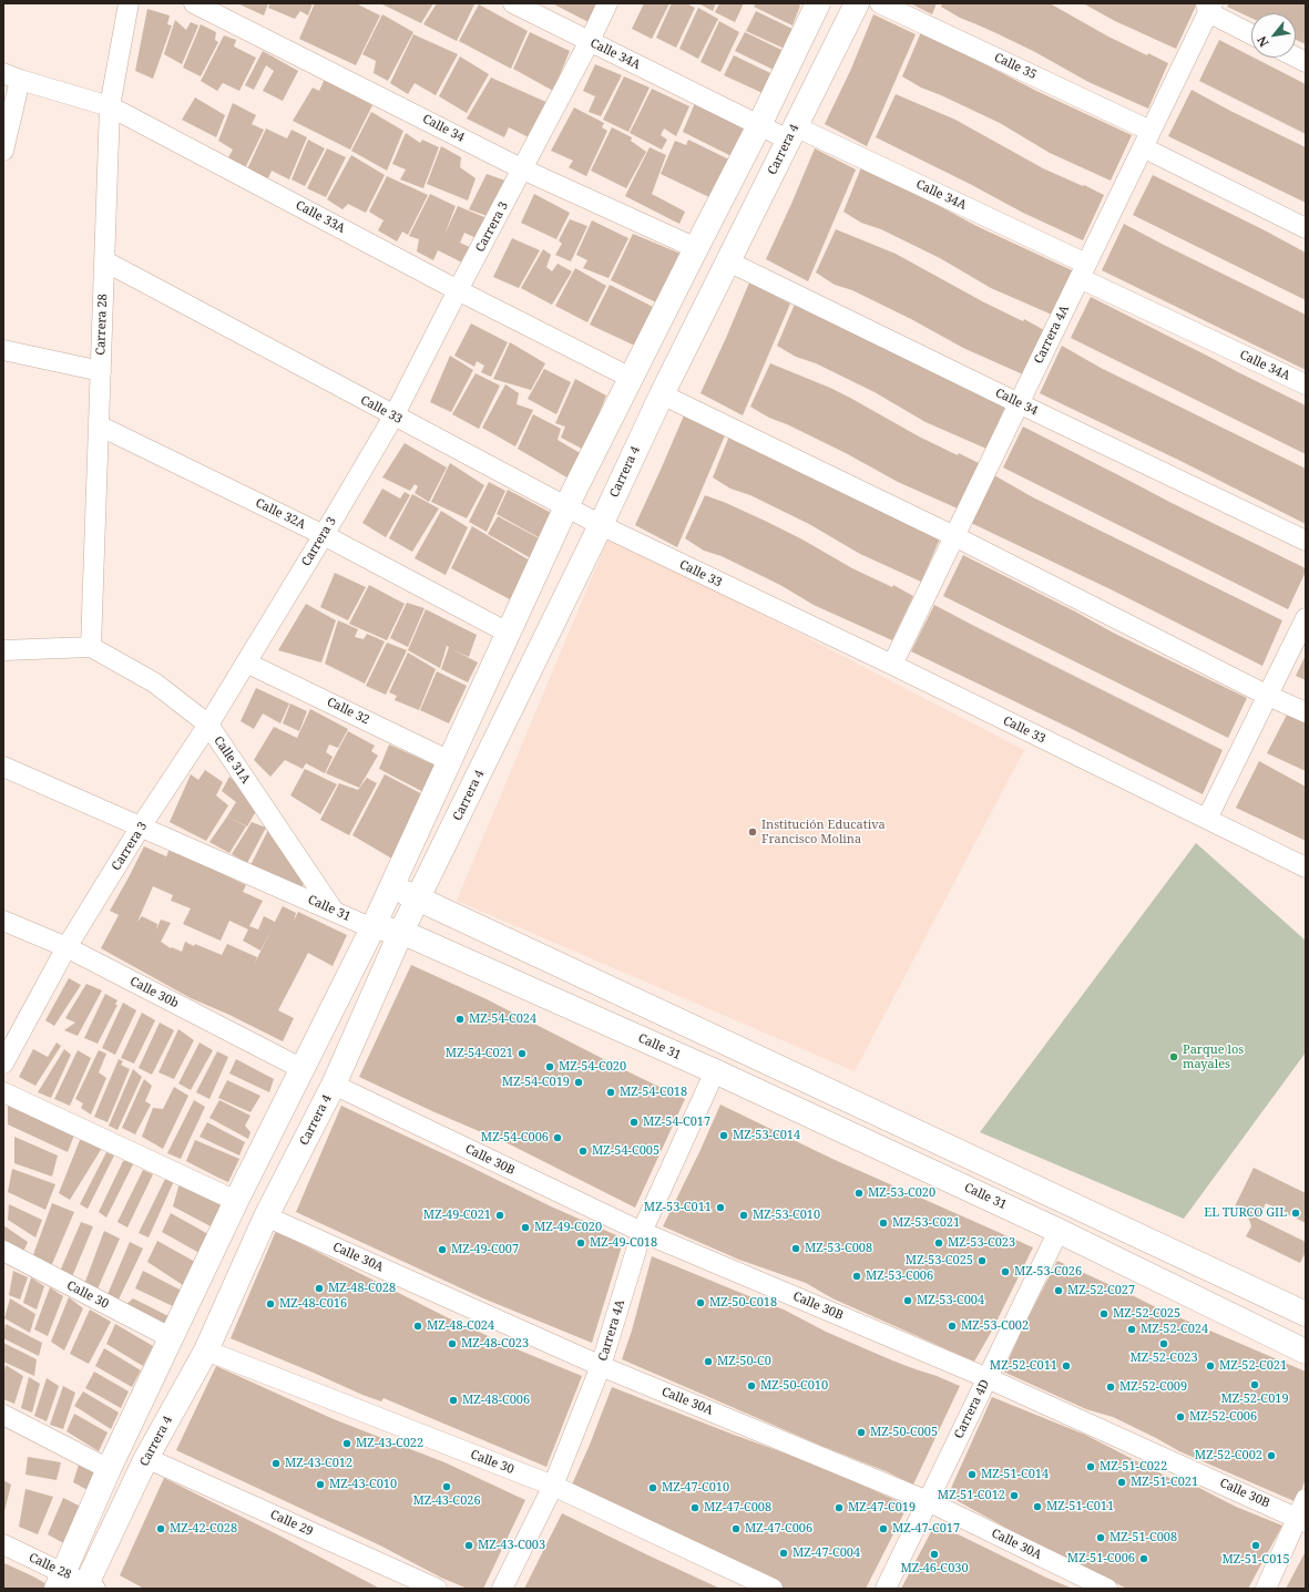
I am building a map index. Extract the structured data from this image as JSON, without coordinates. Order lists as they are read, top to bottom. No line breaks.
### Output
{"streets":{"main road":["Carrera 4","Calle 31"],"street":["Calle 34A","Calle 35","Calle 34","Calle 33A","Carrera 3","Carrera 28","Carrera 4A","Calle 33","Calle 32A","Calle 32","Calle 31A","Calle 30b","Calle 30B","Calle 30A","Calle 30","Carrera 4D","Calle 29","Calle 28"]},"crossings":[["Calle 34A","Carrera 4"],["Calle 34A","Carrera 3"],["Calle 34A","Carrera 4A"],["Calle 35","Carrera 4A"],["Calle 34","Carrera 4"],["Calle 34","Carrera 3"],["Calle 34","Carrera 4A"],["Carrera 4","Calle 33"],["Carrera 4","Calle 31"],["Carrera 4","Calle 30B"],["Carrera 4","Calle 30A"],["Carrera 4","Calle 30"],["Carrera 4","Calle 29"],["Carrera 4","Calle 28"],["Calle 33A","Carrera 3"],["Calle 33A","Carrera 28"],["Carrera 3","Calle 33"],["Carrera 3","Calle 32A"],["Carrera 3","Calle 32"],["Carrera 3","Calle 31A"],["Carrera 3","Calle 31"],["Carrera 3","Calle 30b"],["Carrera 28","Calle 33"],["Carrera 28","Calle 32A"],["Carrera 28","Calle 31A"],["Carrera 4A","Calle 33"],["Carrera 4A","Calle 31"],["Carrera 4A","Calle 30B"],["Carrera 4A","Calle 30A"],["Carrera 4A","Calle 30"],["Calle 31A","Calle 31"],["Calle 31","Carrera 4D"],["Calle 30B","Carrera 4D"],["Calle 30A","Carrera 4D"]],"places":["Institución Educativa Francisco Molina","MZ-54-C024","MZ-54-C021","Parque los mayales","MZ-54-C020","MZ-54-C019","MZ-54-C018","MZ-54-C017","MZ-53-C014","MZ-54-C006","MZ-54-C005","MZ-53-C020","MZ-53-C011","EL TURCO GIL","MZ-49-C021","MZ-53-C010","MZ-53-C021","MZ-49-C020","MZ-49-C018","MZ-53-C023","MZ-53-C008","MZ-49-C007","MZ-53-C025","MZ-53-C026","MZ-53-C006","MZ-48-C028","MZ-52-C027","MZ-53-C004","MZ-50-C018","MZ-48-C016","MZ-52-C025","MZ-48-C024","MZ-53-C002","MZ-52-C024","MZ-48-C023","MZ-52-C023","MZ-50-C0","MZ-52-C011","MZ-52-C021","MZ-52-C019","MZ-50-C010","MZ-52-C009","MZ-48-C006","MZ-52-C006","MZ-50-C005","MZ-43-C022","MZ-52-C002","MZ-43-C012","MZ-51-C022","MZ-51-C014","MZ-51-C021","MZ-43-C010","MZ-43-C026","MZ-47-C010","MZ-51-C012","MZ-51-C011","MZ-47-C008","MZ-47-C019","MZ-42-C028","MZ-47-C006","MZ-47-C017","MZ-51-C008","MZ-43-C003","MZ-51-C015","MZ-47-C004","MZ-46-C030","MZ-51-C006"],"north":"bottom left"}
